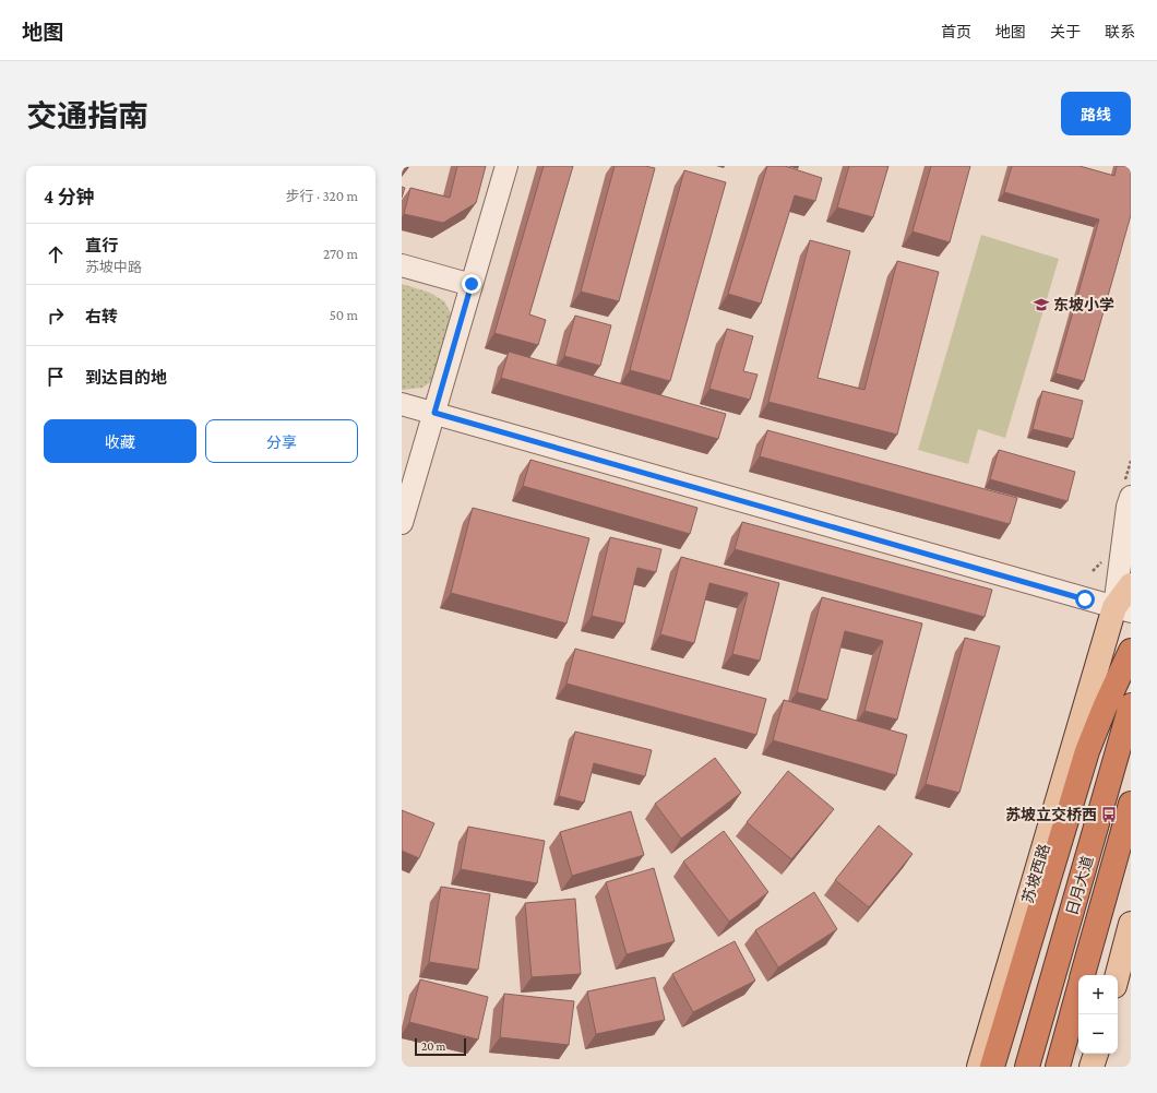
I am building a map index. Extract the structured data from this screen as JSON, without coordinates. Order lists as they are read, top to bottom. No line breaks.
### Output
{"streets":{"highway":["日月大道"],"main road":["苏坡西路"]},"places":{"school or university":["东坡小学"],"bus stop":["苏坡立交桥西"]},"scale_bar":"20 m","page":{"header":"地图","nav":["首页","地图","关于","联系"],"title":"交通指南","buttons":["路线",["收藏","分享"]],"heading":["4 分钟","步行 · 320 m"],"list":[["直行","苏坡中路","270 m"],["右转","50 m"],"到达目的地"],"map_buttons":["+","−"],"scale":"20 m"}}
